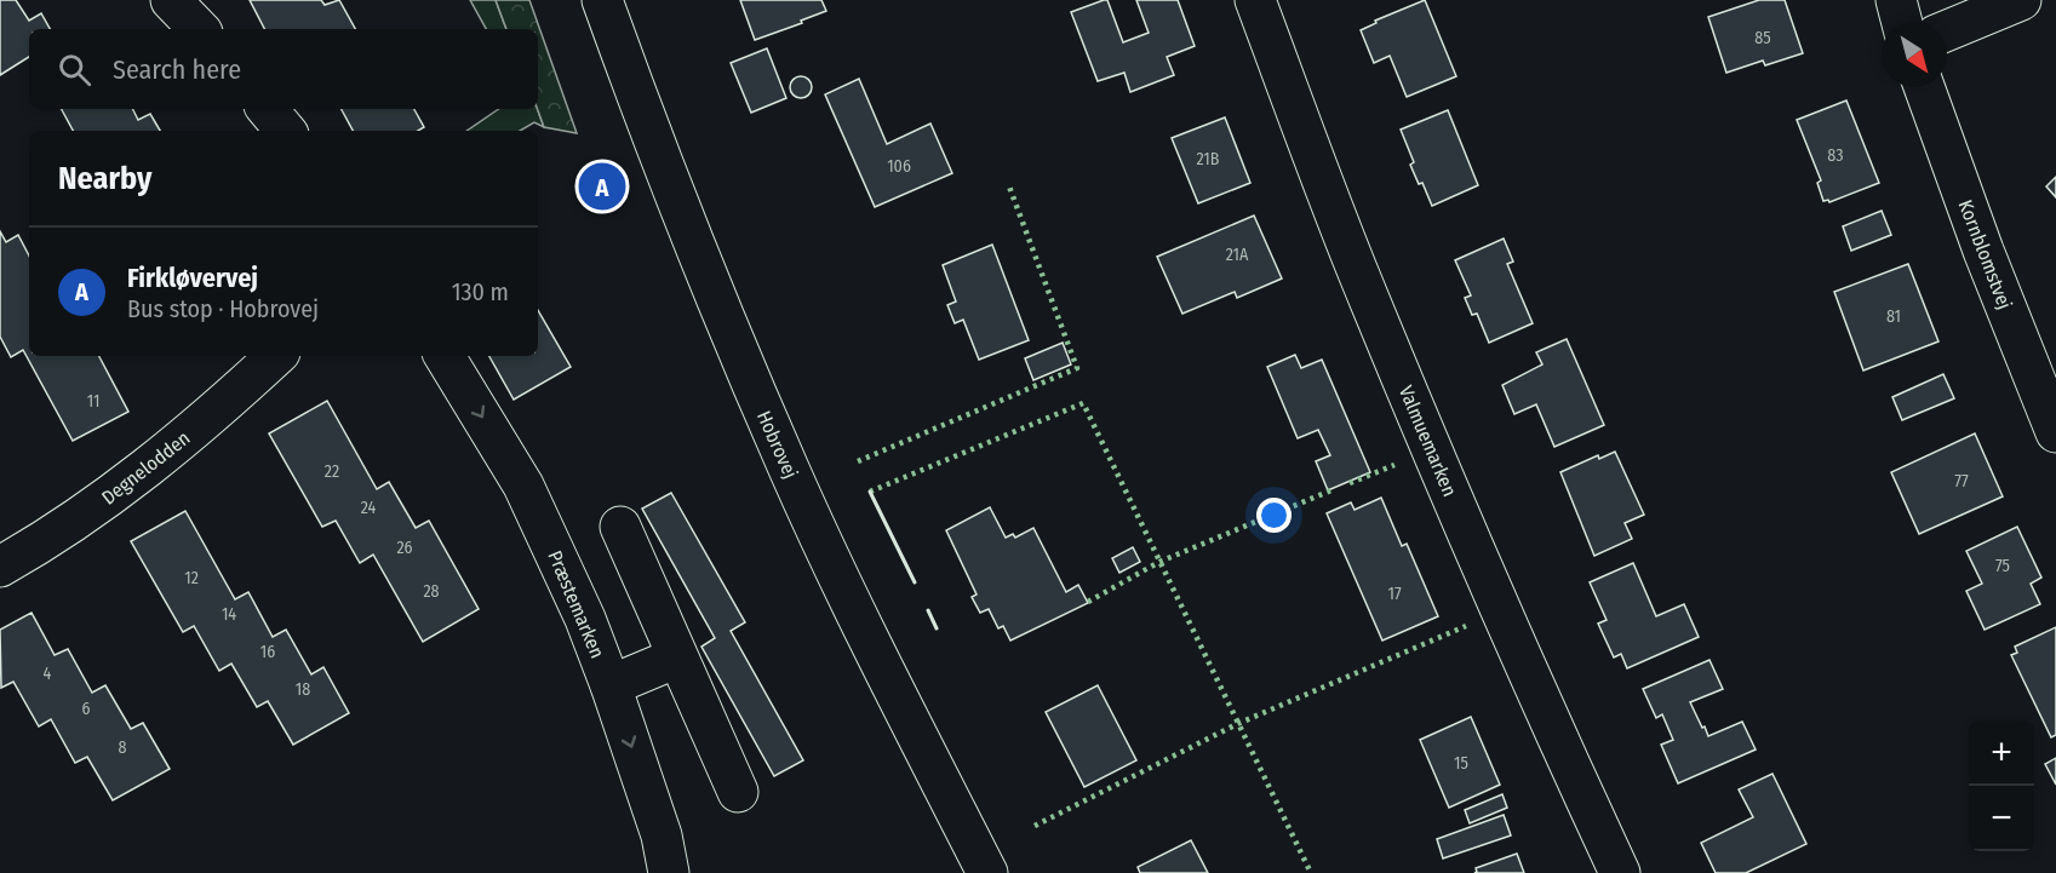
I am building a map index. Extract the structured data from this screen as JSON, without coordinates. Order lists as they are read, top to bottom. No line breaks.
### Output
{"streets":{"street":["Kornblomstvej","Valmuemarken","Hobrovej","Degnelodden","Præstemarken"]},"house_numbers":["85","83","21B","106","21A","81","11","22","77","24","26","75","12","28","17","14","16","4","18","6","8","15"],"north":"bottom right","page":{"search":"Search here","heading":"Nearby","pins":"A","list":[{"mark":"A","name":"Firkløvervej","note":"Bus stop · Hobrovej","value":"130 m"}],"map_buttons":["+","−"]}}
